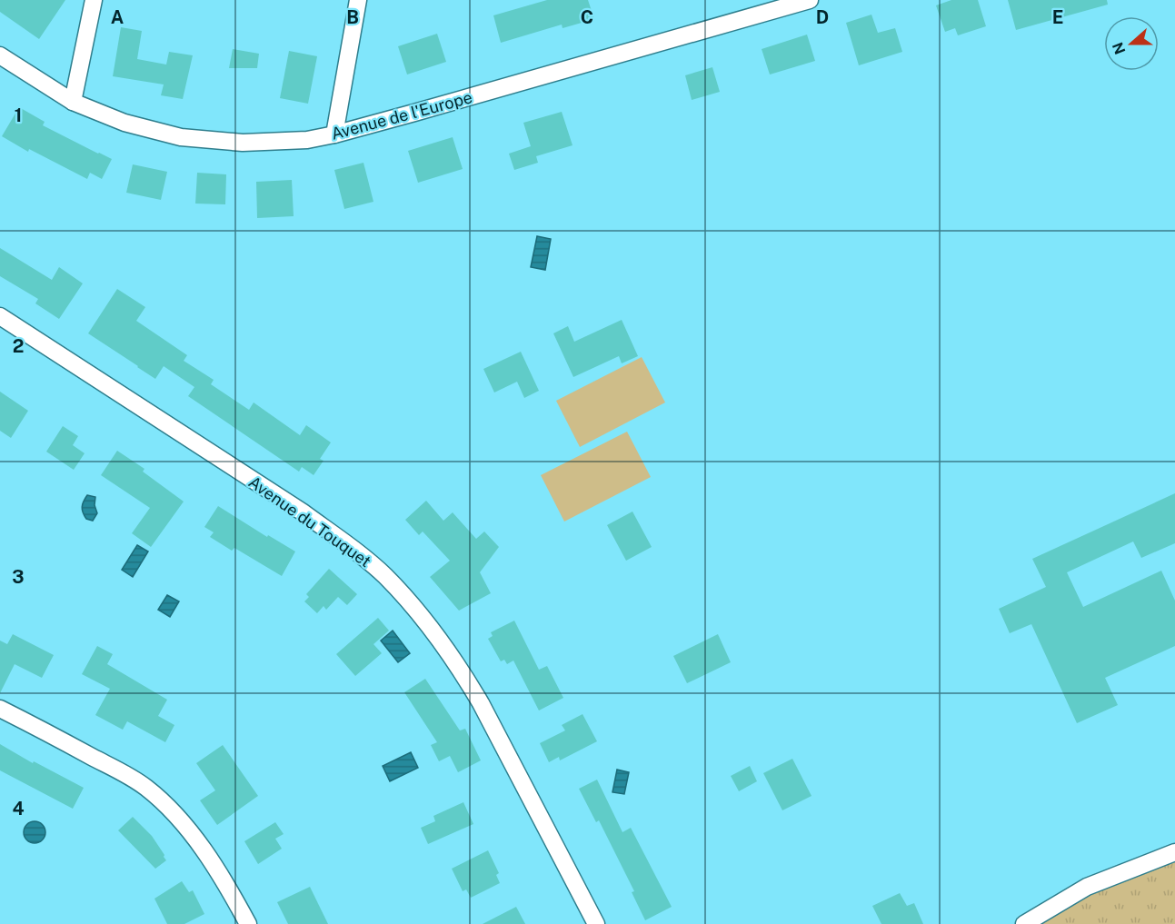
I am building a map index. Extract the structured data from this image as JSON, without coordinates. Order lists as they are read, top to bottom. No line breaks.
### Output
{"streets":{"street":["Avenue de l'Europe","Avenue du Touquet"]},"north":"left","grid":{"columns":["A","B","C","D","E"],"rows":["1","2","3","4"]}}
